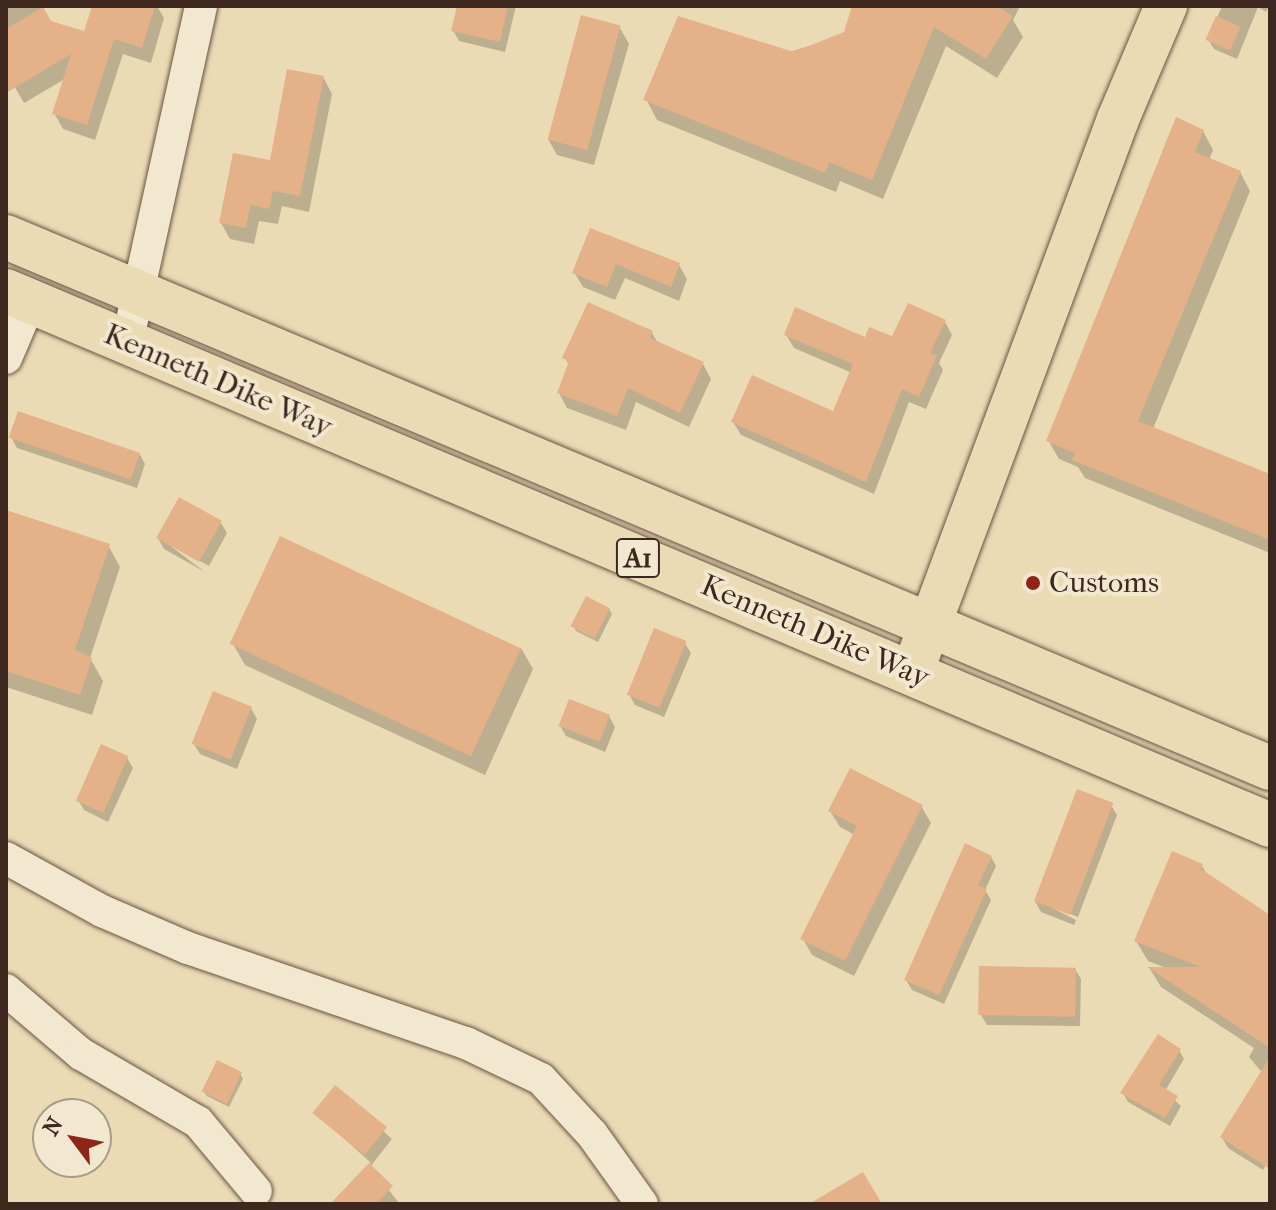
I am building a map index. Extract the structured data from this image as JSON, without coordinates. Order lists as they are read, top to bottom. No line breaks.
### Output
{"streets":{"highway":["Kenneth Dike Way","A1"]},"places":["Customs"],"north":"top left"}
